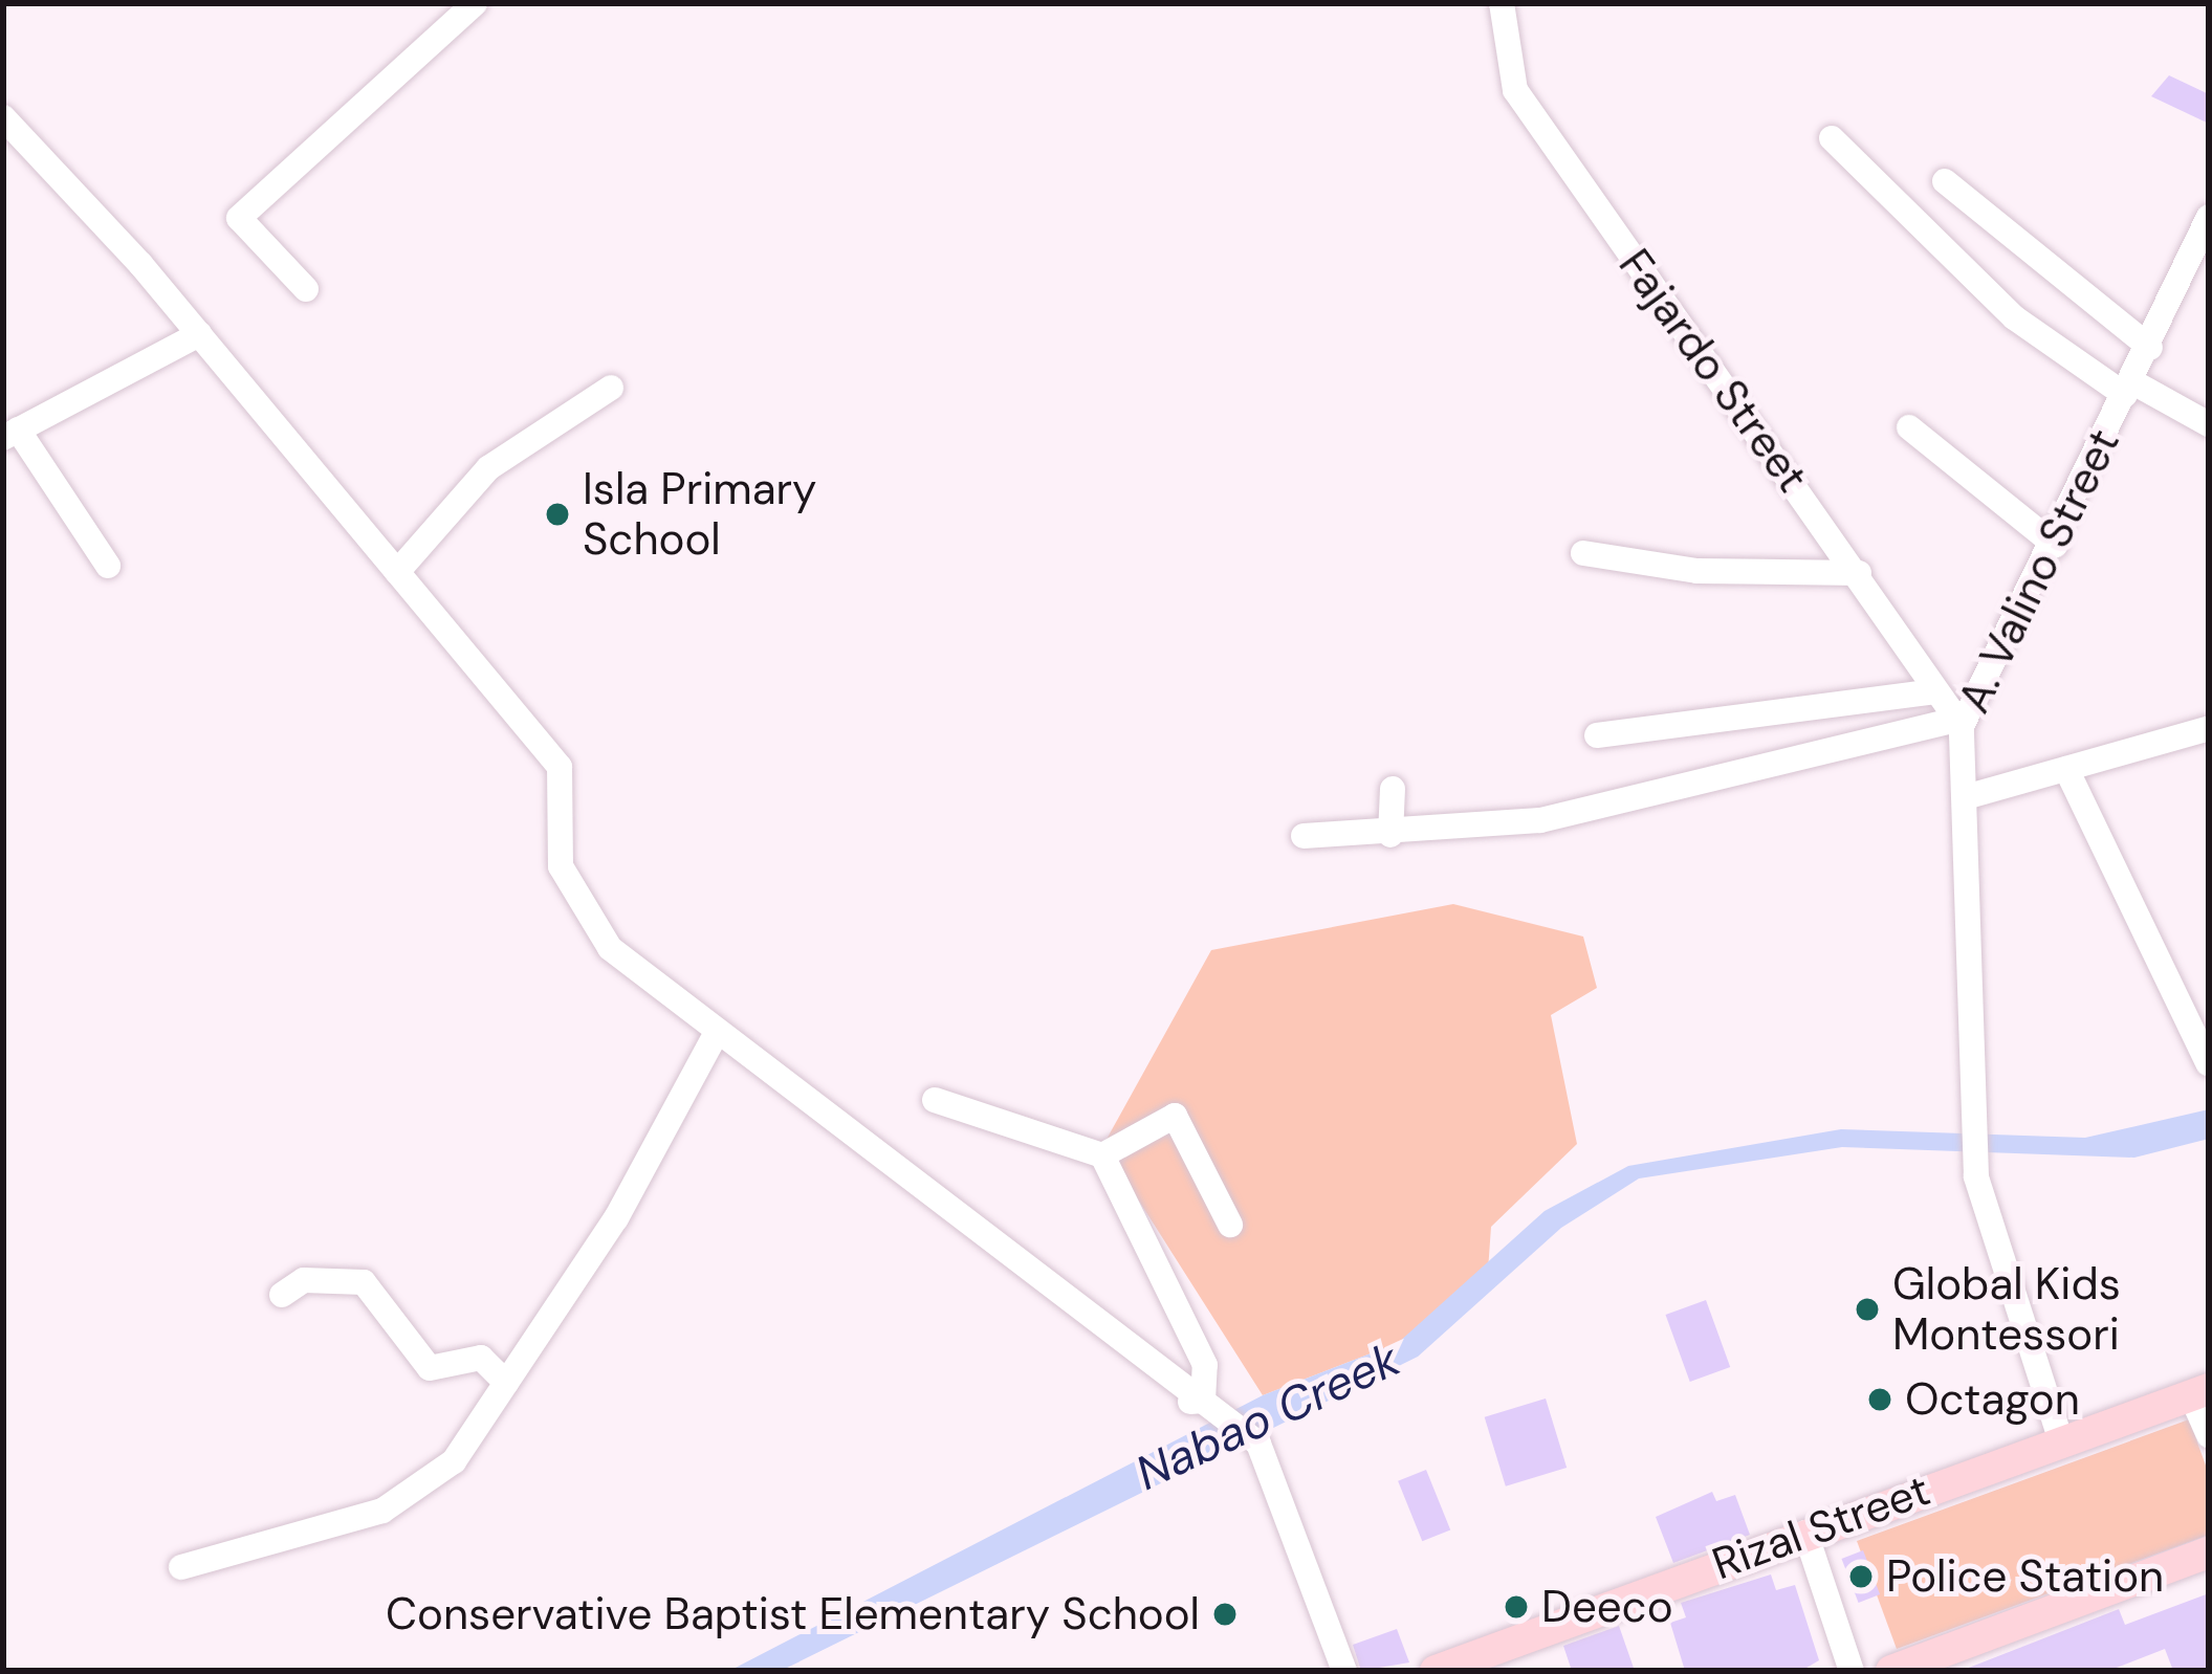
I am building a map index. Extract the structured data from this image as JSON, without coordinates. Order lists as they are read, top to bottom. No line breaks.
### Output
{"streets":{"main road":["Rizal Street"],"street":["Fajardo Street","A. Valino Street"]},"crossings":[["Fajardo Street","A. Valino Street"],["A. Valino Street","Rizal Street"]],"water":["Nabao Creek"],"places":["Isla Primary School","Global Kids Montessori","Octagon","Police Station","Deeco","Conservative Baptist Elementary School"]}
